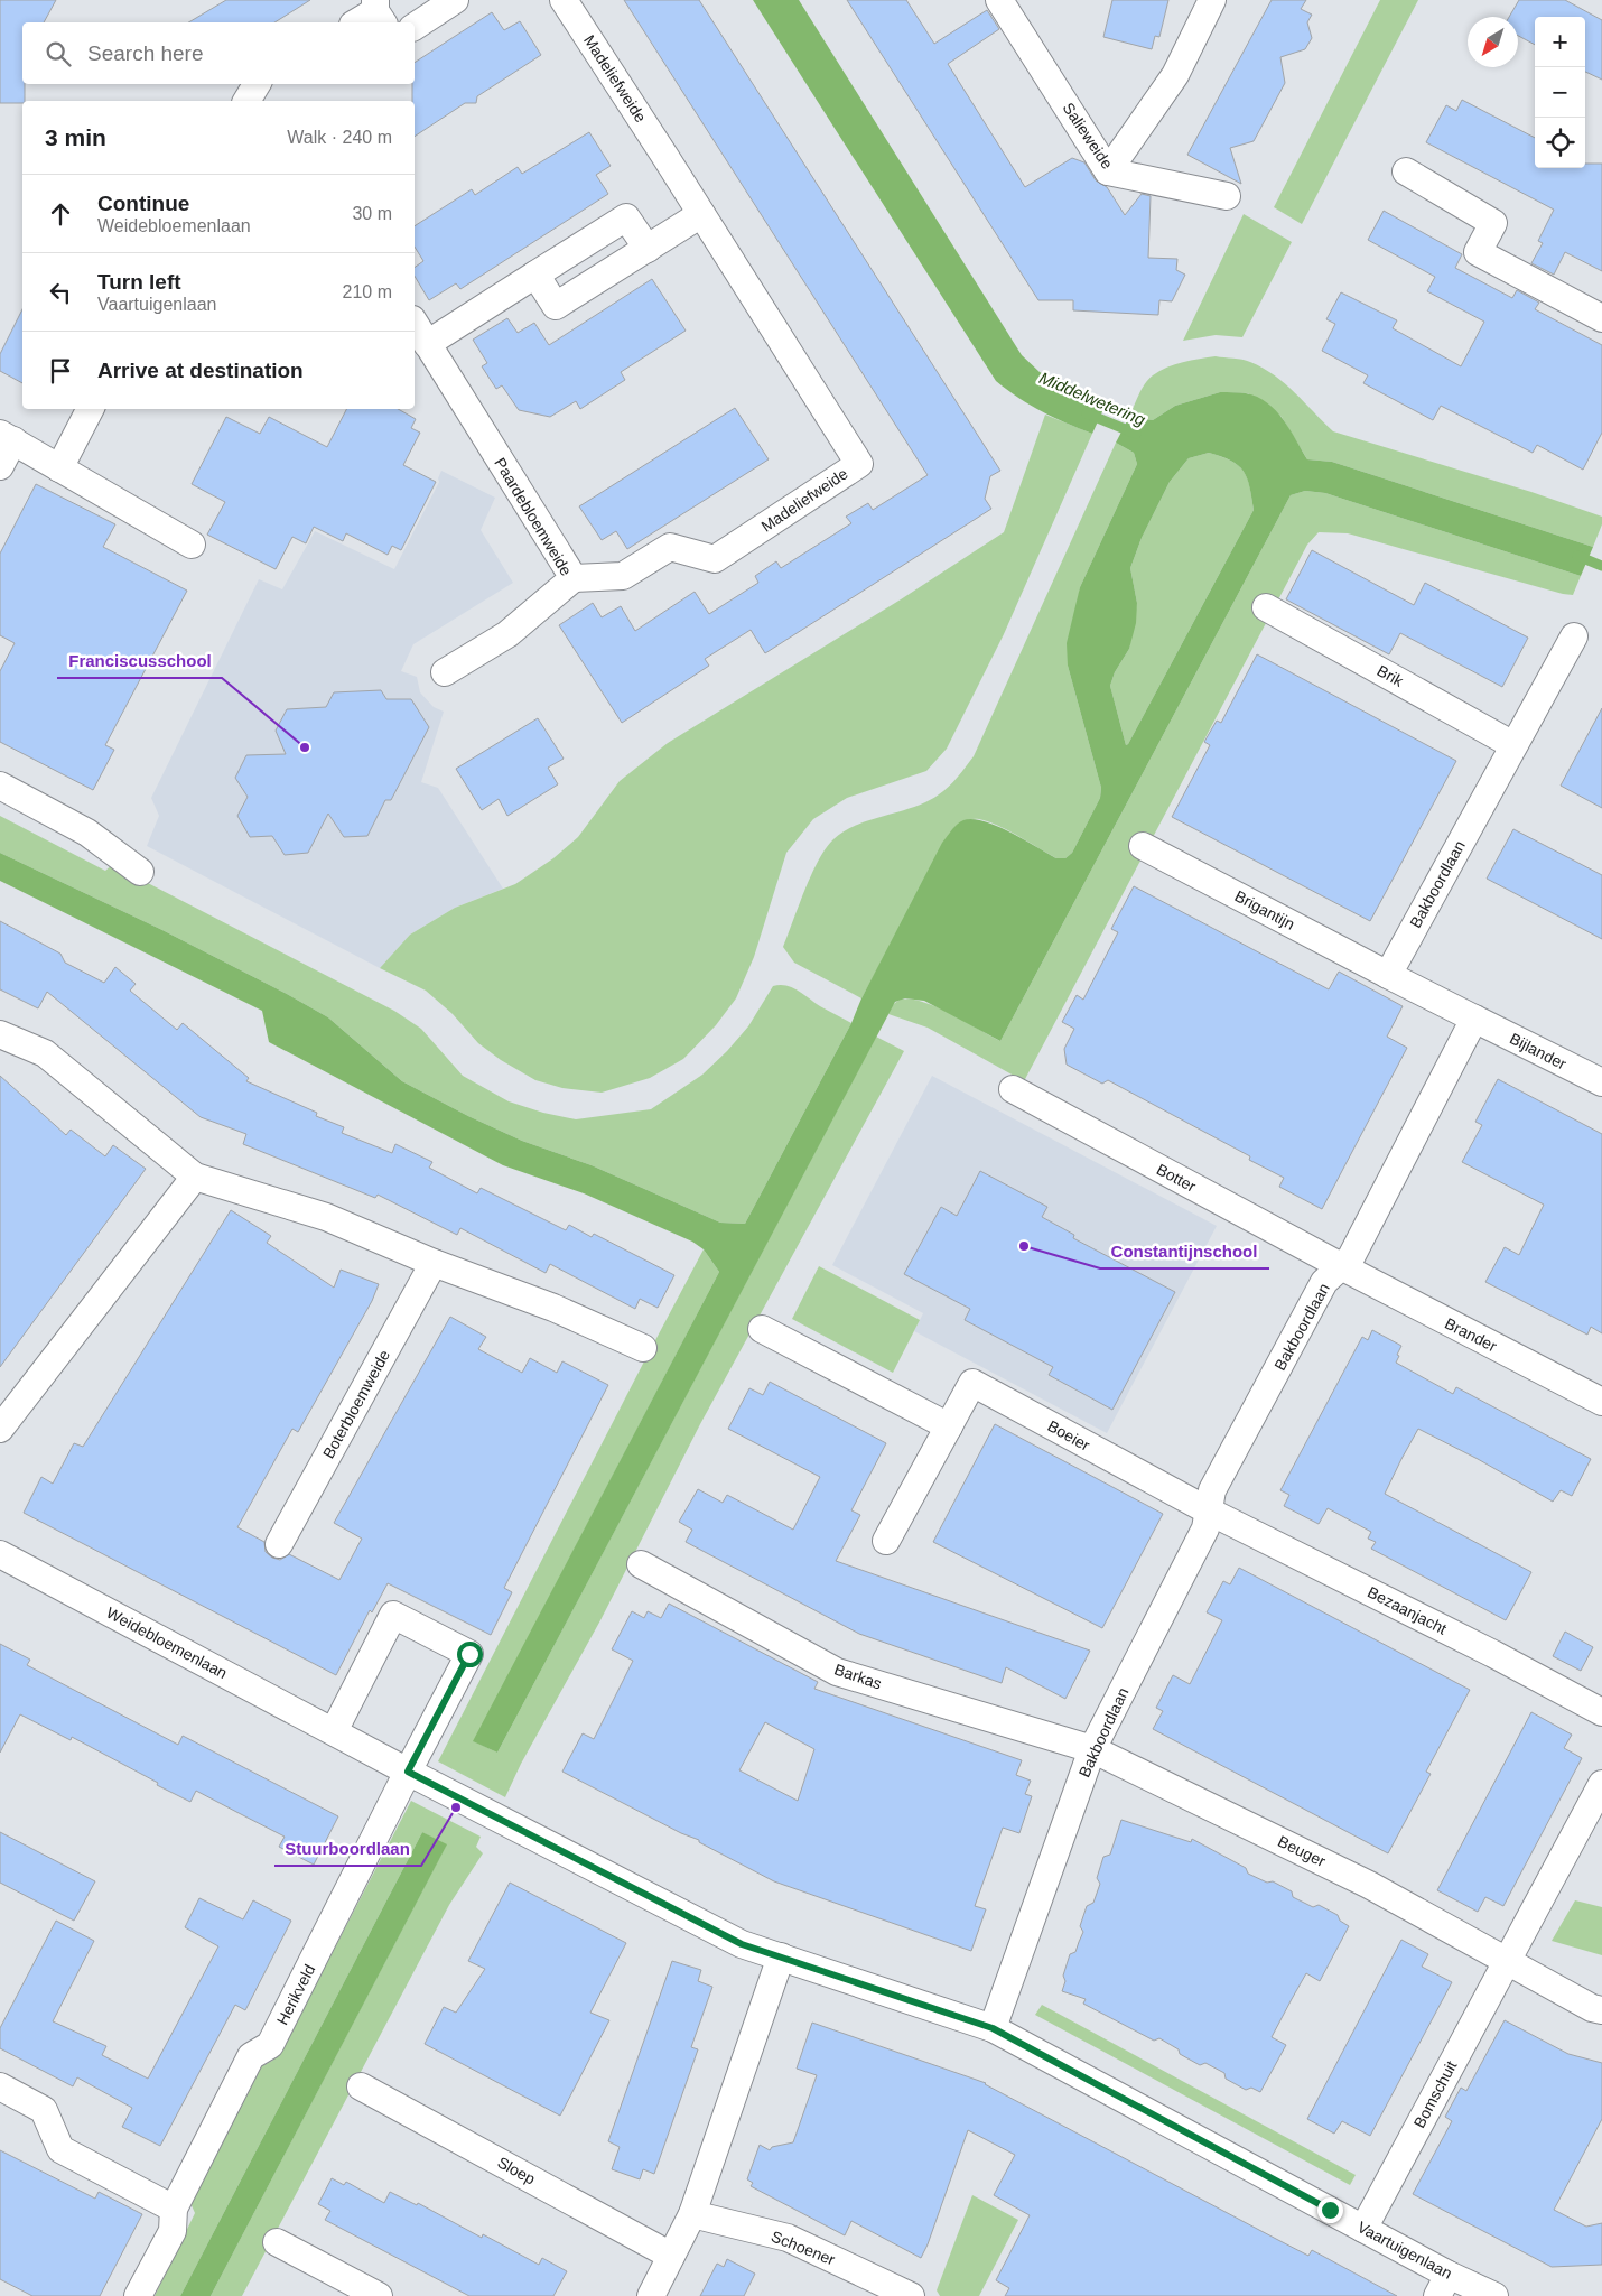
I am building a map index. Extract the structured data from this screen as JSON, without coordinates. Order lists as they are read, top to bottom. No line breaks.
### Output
{"streets":{"street":["Madeliefweide","Salieweide","Paardebloemweide","Brik","Bakboordlaan","Brigantijn","Bijlander","Botter","Brander","Boterbloemweide","Boeier","Bezaanjacht","Weidebloemenlaan","Barkas","Beuger","Herikveld","Bomschuit","Sloep","Schoener","Vaartuigenlaan"]},"crossings":[["Madeliefweide","Paardebloemweide"],["Brik","Bakboordlaan"],["Bakboordlaan","Brigantijn"],["Bakboordlaan","Bijlander"],["Bakboordlaan","Botter"],["Bakboordlaan","Brander"],["Bakboordlaan","Boeier"],["Bakboordlaan","Bezaanjacht"],["Bakboordlaan","Barkas"],["Bakboordlaan","Beuger"],["Bakboordlaan","Vaartuigenlaan"],["Botter","Brander"],["Boeier","Bezaanjacht"],["Weidebloemenlaan","Herikveld"],["Weidebloemenlaan","Vaartuigenlaan"],["Barkas","Beuger"],["Beuger","Bomschuit"],["Herikveld","Vaartuigenlaan"],["Bomschuit","Vaartuigenlaan"]],"water":["Middelwetering"],"places":["Franciscusschool","Constantijnschool","Stuurboordlaan"],"north":"bottom left","page":{"map_buttons":["+","−"],"search":"Search here","heading":["3 min","Walk · 240 m"],"list":[["Continue","Weidebloemenlaan","30 m"],["Turn left","Vaartuigenlaan","210 m"],"Arrive at destination"]}}
